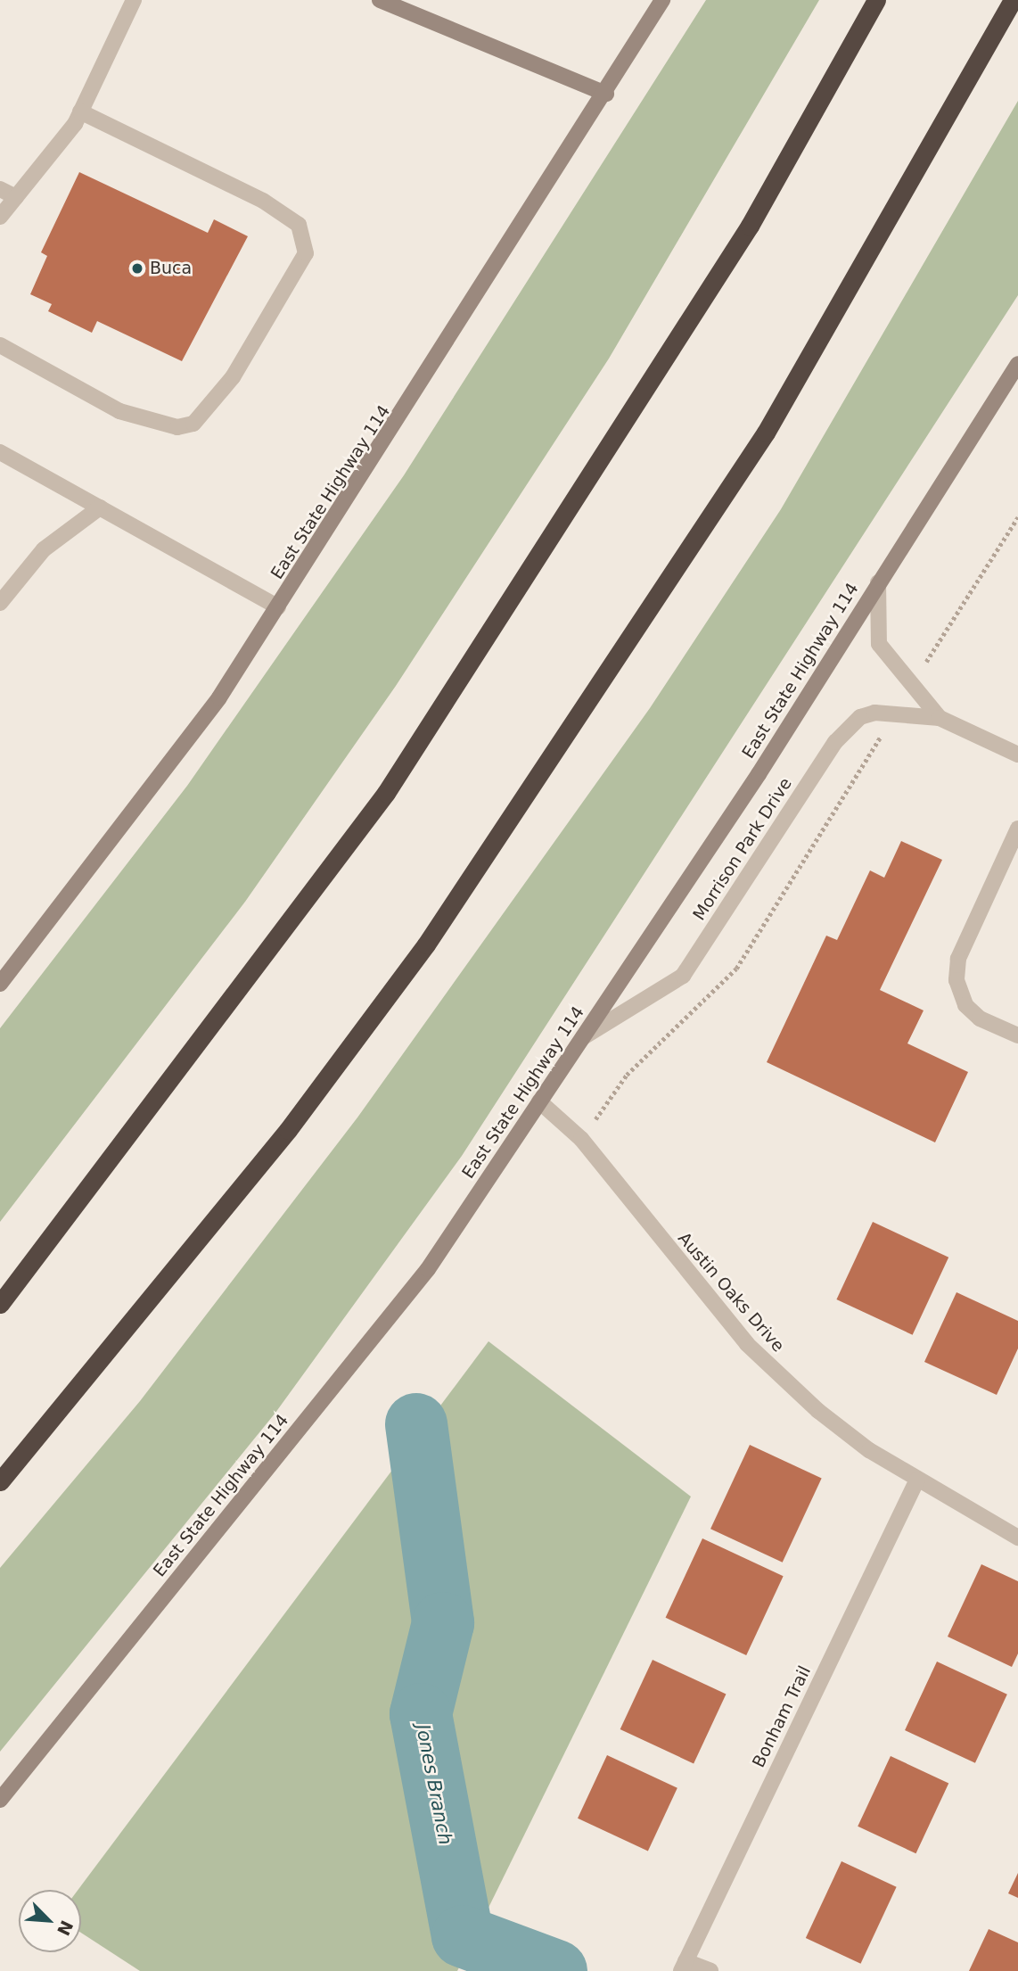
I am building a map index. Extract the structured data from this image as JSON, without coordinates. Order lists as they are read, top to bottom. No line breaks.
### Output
{"streets":{"main road":["East State Highway 114"],"street":["Morrison Park Drive","Austin Oaks Drive","Bonham Trail"]},"crossings":[["East State Highway 114","Morrison Park Drive"],["East State Highway 114","Austin Oaks Drive"],["Austin Oaks Drive","Bonham Trail"]],"water":["Jones Branch"],"places":["Buca"],"north":"bottom right"}
